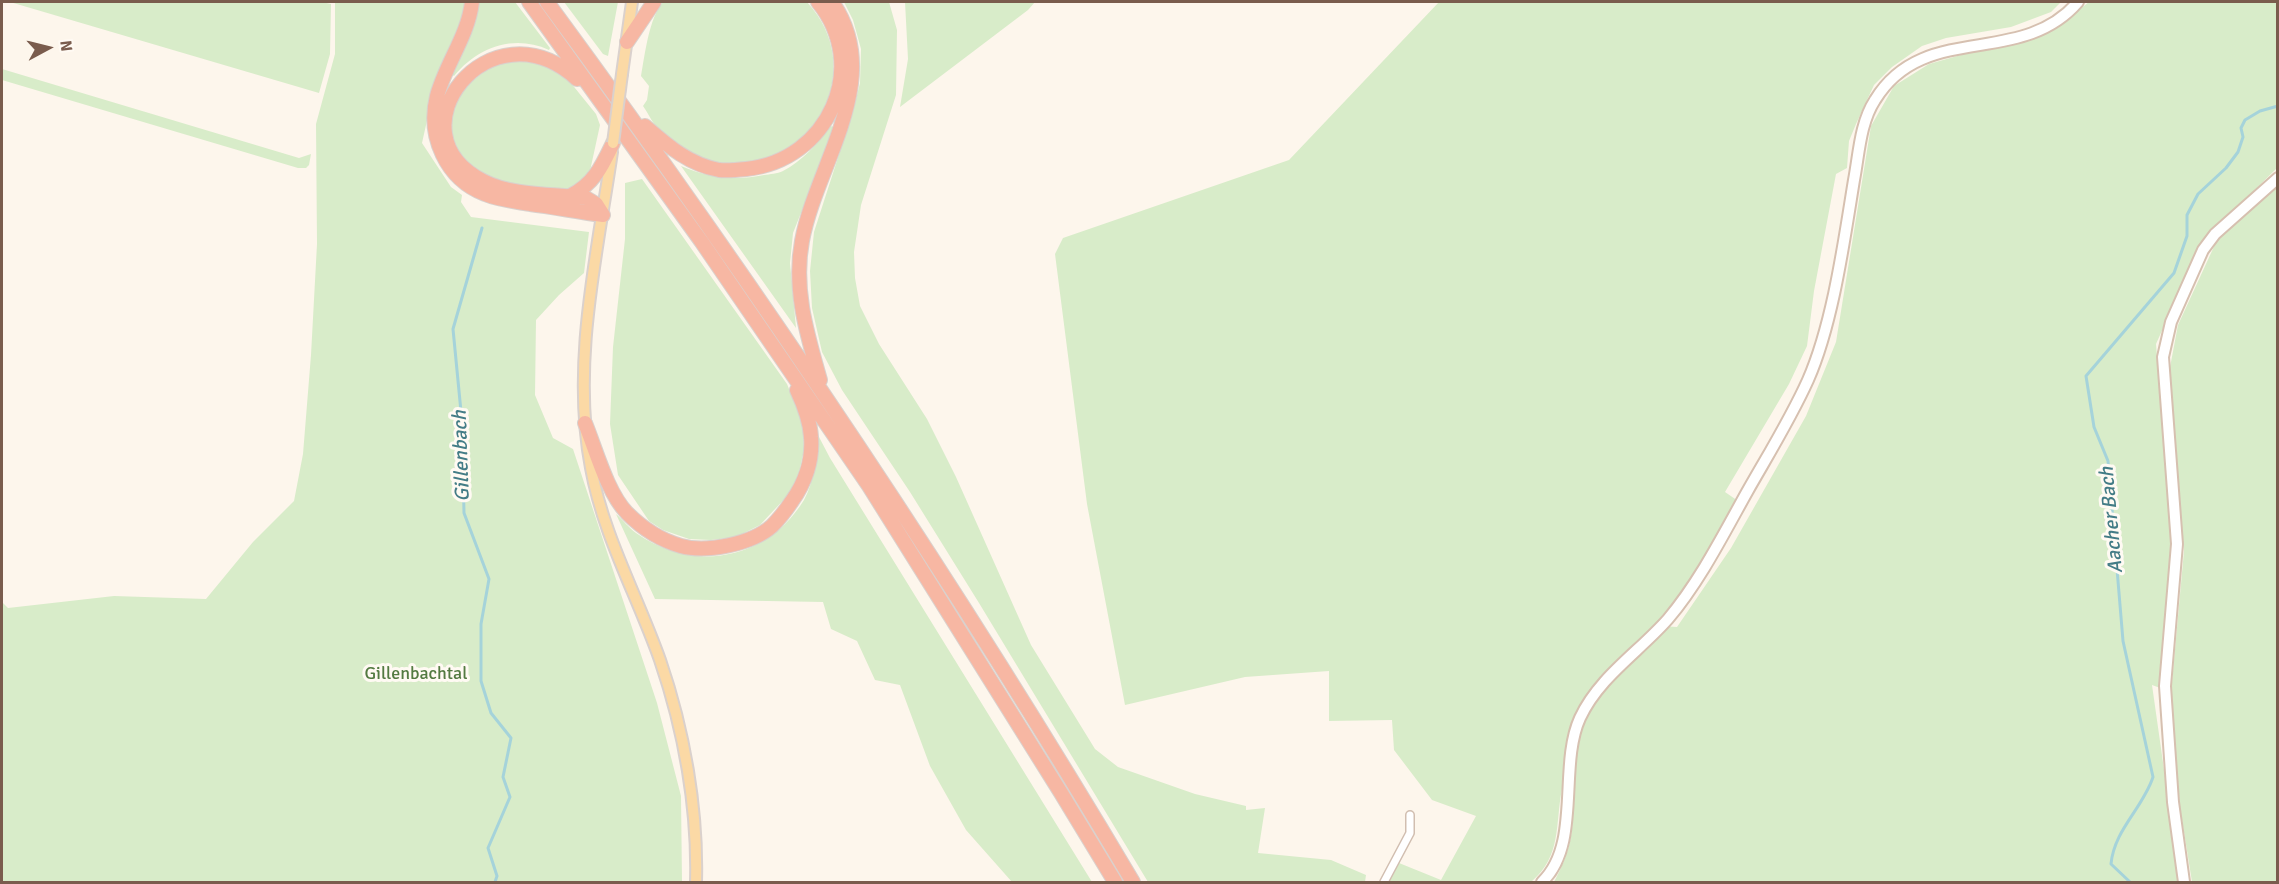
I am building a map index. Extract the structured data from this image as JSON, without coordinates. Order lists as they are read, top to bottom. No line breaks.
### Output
{"water":["Gillenbach","Aacher Bach"],"parks":["Gillenbachtal"],"north":"right"}
